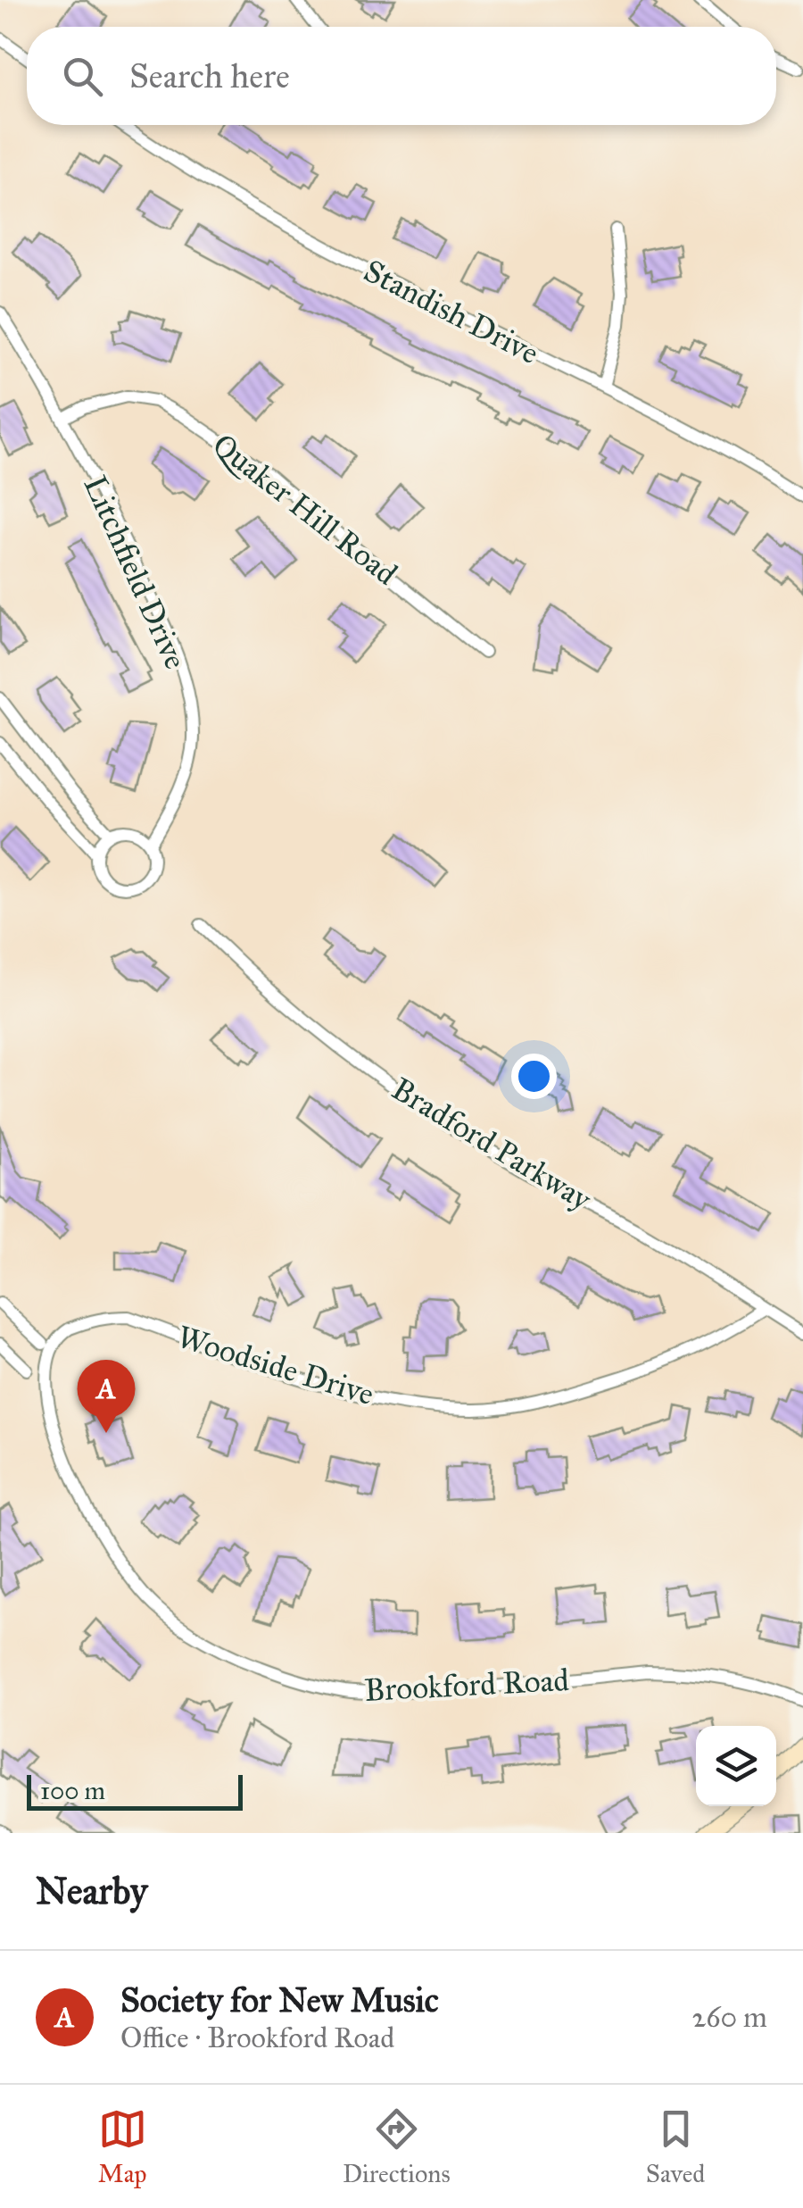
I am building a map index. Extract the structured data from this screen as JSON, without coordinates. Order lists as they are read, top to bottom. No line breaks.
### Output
{"streets":{"street":["Standish Drive","Quaker Hill Road","Litchfield Drive","Bradford Parkway","Woodside Drive","Brookford Road"]},"crossings":[["Quaker Hill Road","Litchfield Drive"],["Bradford Parkway","Woodside Drive"]],"scale_bar":"100 m","page":{"search":"Search here","pins":"A","scale":"100 m","heading":"Nearby","list":[{"mark":"A","name":"Society for New Music","note":"Office · Brookford Road","value":"260 m"}],"nav":["Map","Directions","Saved"]}}
